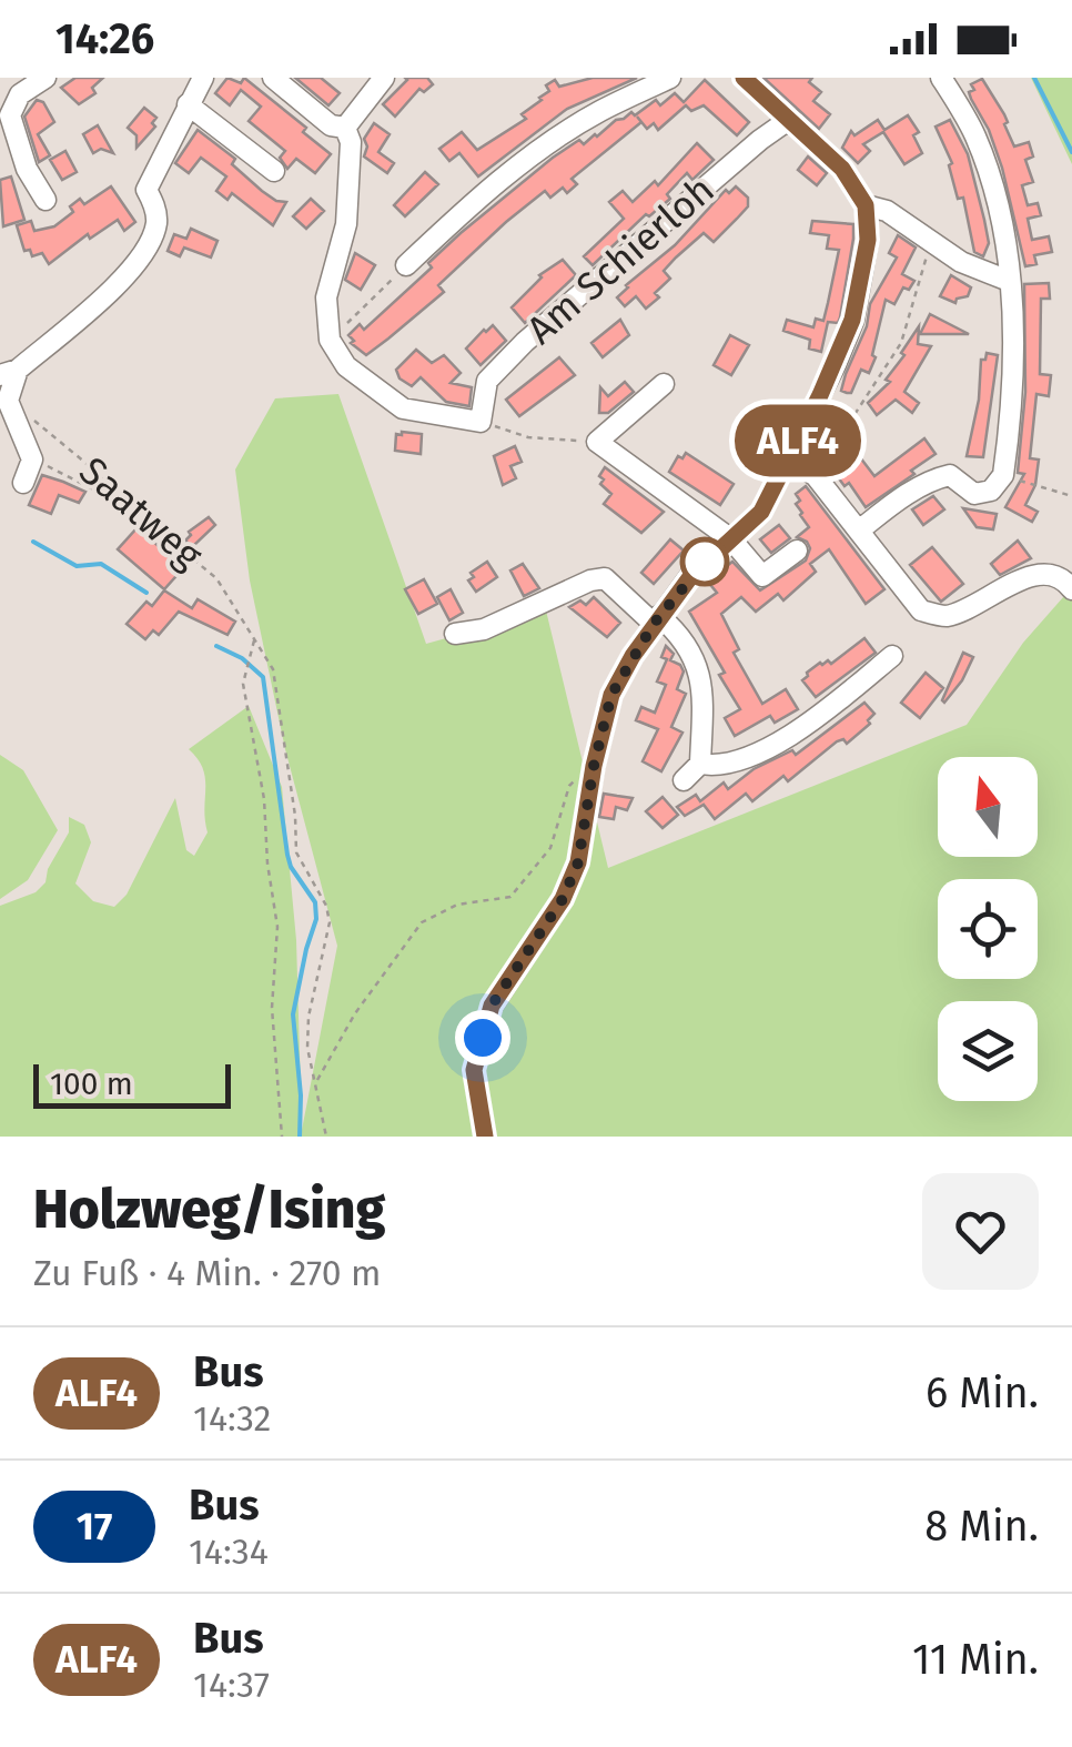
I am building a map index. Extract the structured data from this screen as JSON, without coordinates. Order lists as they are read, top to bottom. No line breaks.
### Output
{"streets":{"street":["Am Schierloh"],"path":["Saatweg"]},"lines":["bus line ALF4"],"scale_bar":"100 m","north":"top","page":{"status":"14:26","on_map":"ALF4","scale":"100 m","heading":["Holzweg/Ising","Zu Fuß · 4 Min. · 270 m"],"list":[{"mark":"ALF4","name":"Bus","note":"14:32","value":"6 Min."},{"mark":"17","name":"Bus","note":"14:34","value":"8 Min."},{"mark":"ALF4","name":"Bus","note":"14:37","value":"11 Min."}]}}
